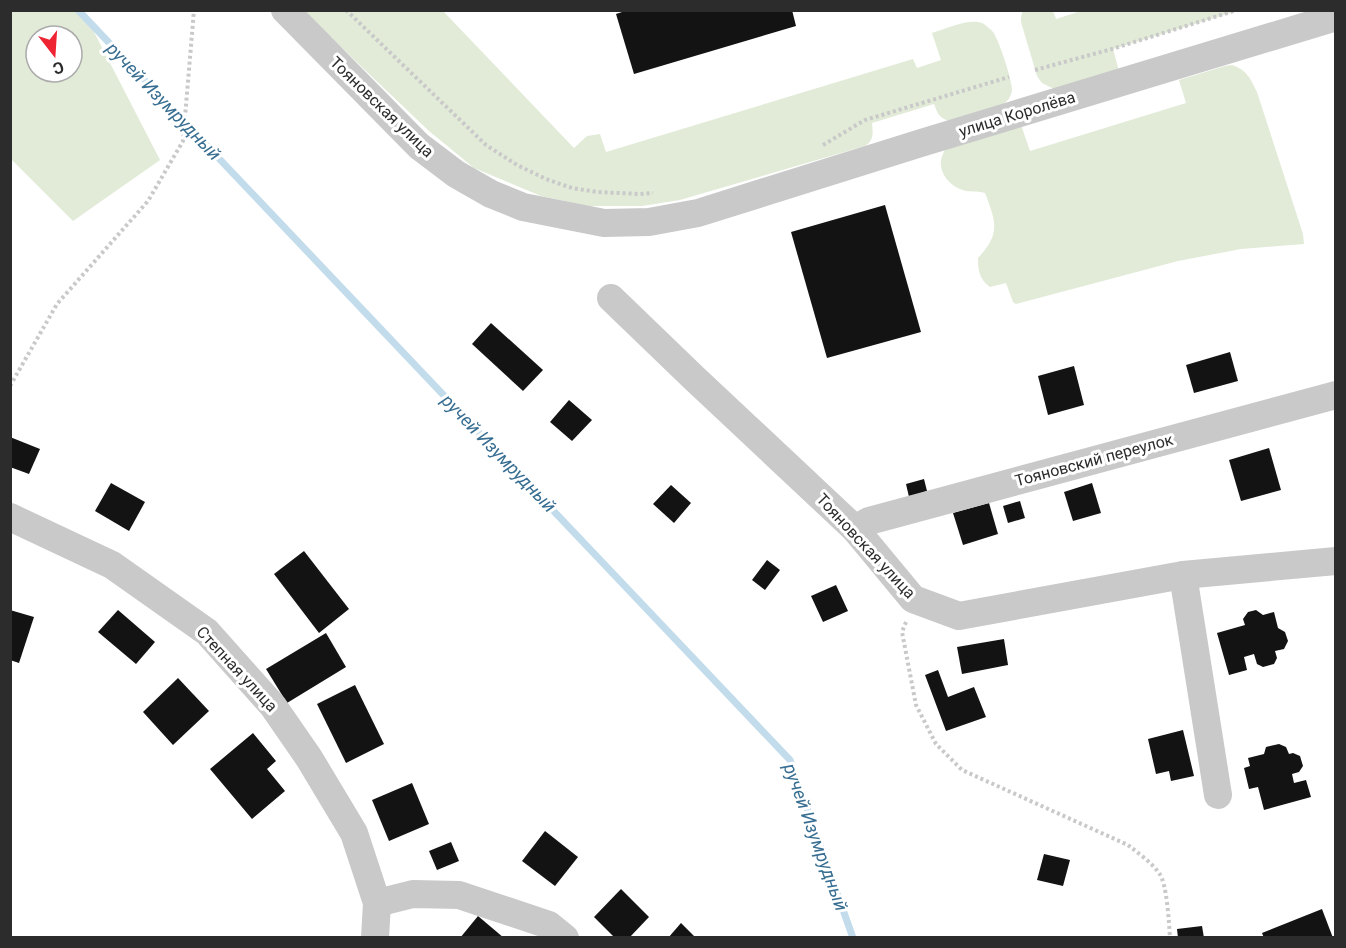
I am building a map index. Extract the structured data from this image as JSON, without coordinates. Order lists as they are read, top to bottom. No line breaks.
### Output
{"streets":{"street":["Тояновская улица","улица Королёва","Тояновский переулок","Степная улица"]},"crossings":[["Тояновская улица","улица Королёва"],["Тояновская улица","Тояновский переулок"]],"water":["ручей Изумрудный"],"north":"bottom"}
